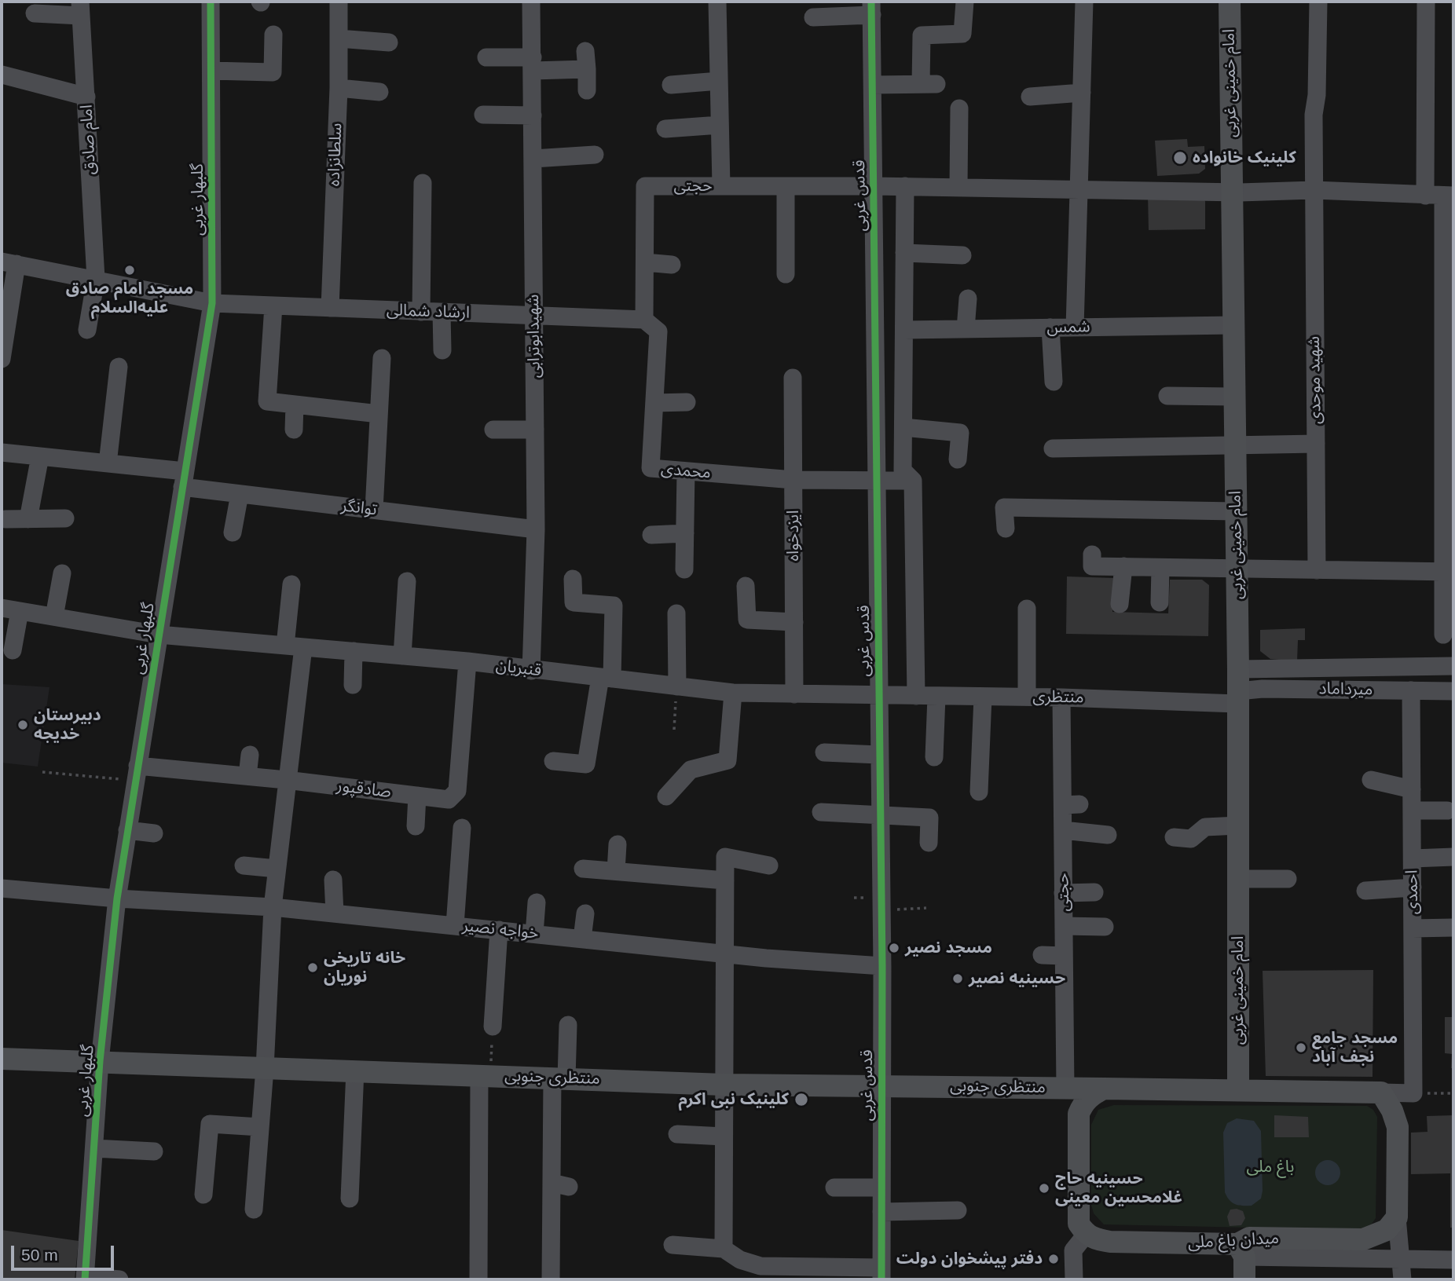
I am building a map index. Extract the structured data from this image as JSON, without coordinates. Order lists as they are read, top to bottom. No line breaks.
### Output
{"streets":{"main road":["امام خمینی غربی","منتظری جنوبی","میدان باغ ملی"],"street":["امام صادق","سلطانزاده","حجتی","قدس غربی","گلبهار غربی","ارشاد شمالی","شمس","شهیدابوترابی","شهید موحدی","محمدی","توانگر","ایزدخواه","قنبریان","میرداماد","منتظری","صادقپور","احمدی","خواجه نصیر"]},"crossings":[["امام خمینی غربی","حجتی"],["امام خمینی غربی","شمس"],["امام خمینی غربی","میرداماد"],["امام خمینی غربی","منتظری"],["امام صادق","ارشاد شمالی"],["سلطانزاده","ارشاد شمالی"],["حجتی","قدس غربی"],["حجتی","ارشاد شمالی"],["حجتی","شهید موحدی"],["حجتی","محمدی"],["حجتی","منتظری"],["حجتی","منتظری جنوبی"],["قدس غربی","محمدی"],["قدس غربی","قنبریان"],["قدس غربی","منتظری"],["قدس غربی","خواجه نصیر"],["قدس غربی","منتظری جنوبی"],["گلبهار غربی","ارشاد شمالی"],["گلبهار غربی","توانگر"],["گلبهار غربی","قنبریان"],["گلبهار غربی","صادقپور"],["گلبهار غربی","خواجه نصیر"],["گلبهار غربی","منتظری جنوبی"],["ارشاد شمالی","شهیدابوترابی"],["ارشاد شمالی","محمدی"],["شهیدابوترابی","توانگر"],["شهیدابوترابی","قنبریان"],["محمدی","ایزدخواه"],["ایزدخواه","قنبریان"],["قنبریان","منتظری"],["قنبریان","صادقپور"],["میرداماد","منتظری"],["میرداماد","احمدی"]],"parks":["باغ ملی"],"places":["کلینیک خانواده","مسجد امام صادق علیه‌السلام","دبیرستان خدیجه","مسجد نصیر","خانه تاریخی نوریان","حسینیه نصیر","مسجد جامع نجف آباد","کلینیک نبی اکرم","حسینیه حاج غلامحسین معینی","دفتر پیشخوان دولت"],"scale_bar":"50 m"}
